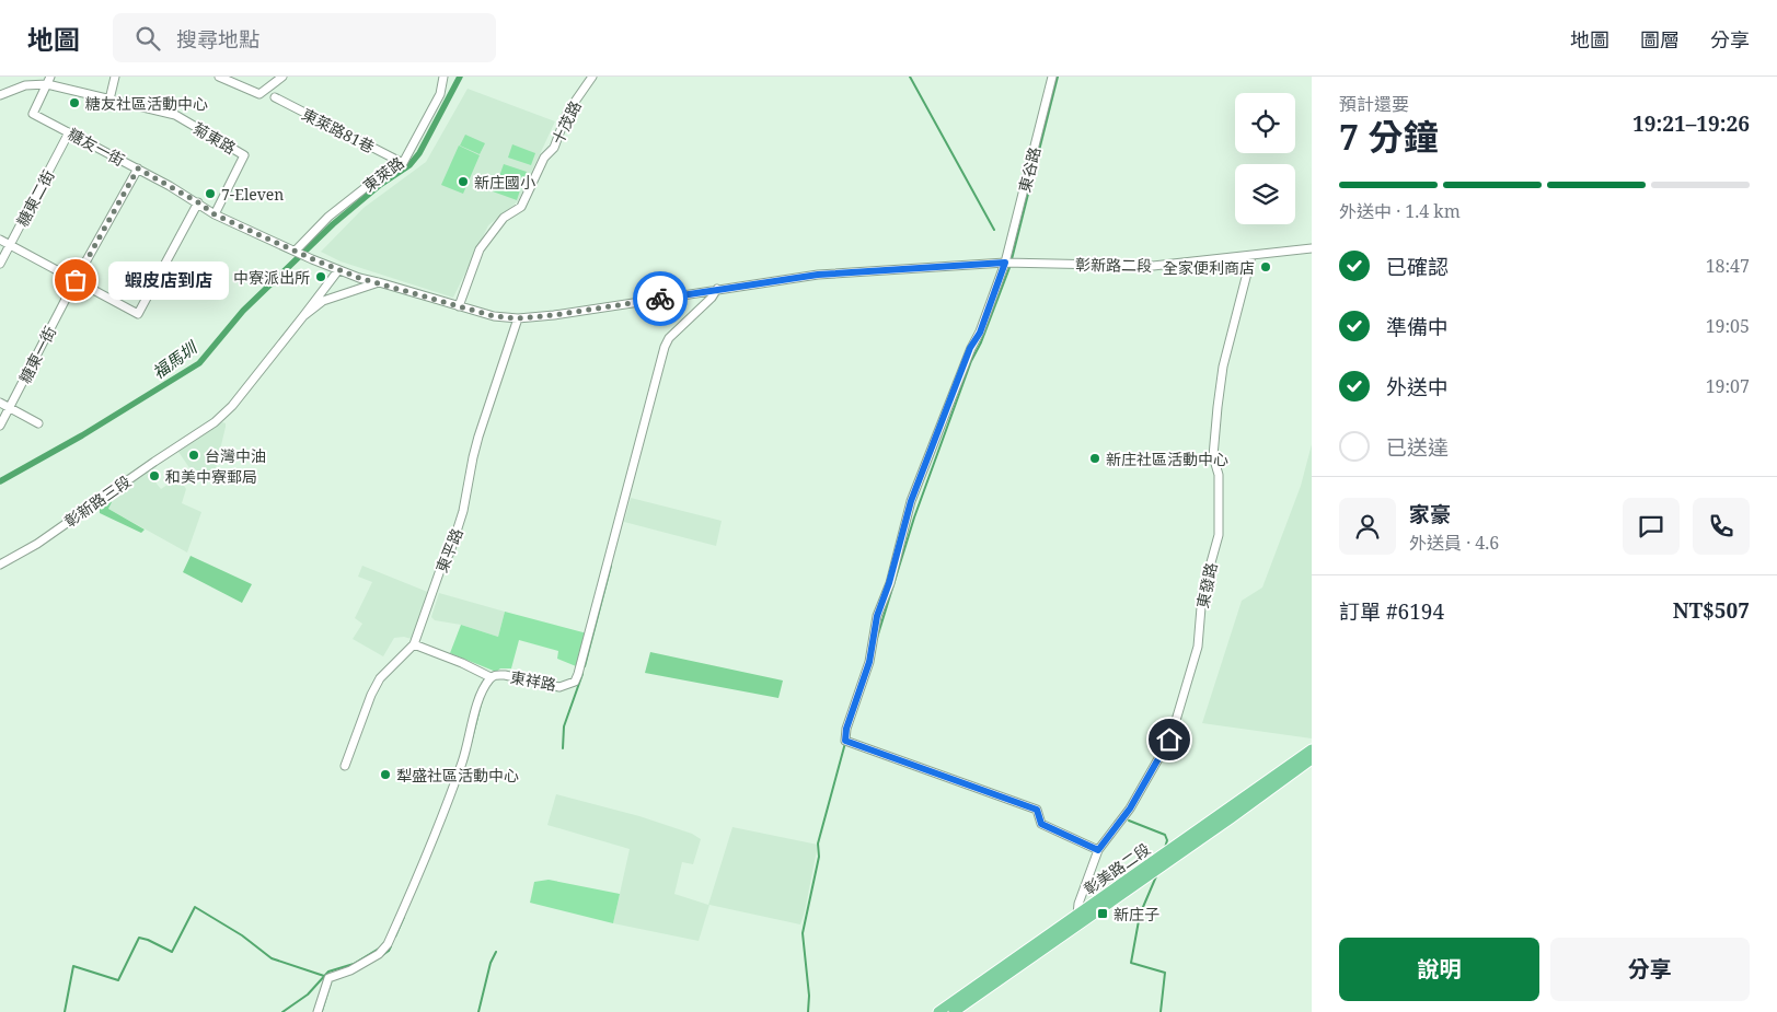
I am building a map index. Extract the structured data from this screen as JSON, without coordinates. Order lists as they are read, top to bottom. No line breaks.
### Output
{"streets":{"main road":["彰美路二段"],"street":["十茂路","東萊路81巷","菊東路","糖友一街","東谷路","東萊路","糖東二街","彰新路二段","糖東一街","彰新路三段","東平路","東發路","東祥路"]},"crossings":[["十茂路","彰新路二段"],["東萊路81巷","東萊路"],["菊東路","糖友一街"],["糖友一街","糖東二街"],["糖友一街","糖東一街"],["東谷路","彰新路二段"],["東谷路","東發路"],["彰新路二段","東平路"],["彰新路二段","東發路"],["彰新路二段","東祥路"],["東發路","彰美路二段"]],"water":["福馬圳"],"places":{"other":["糖友社區活動中心","新庄國小","7-Eleven","全家便利商店","中寮派出所","蝦皮店到店","台灣中油","新庄社區活動中心","和美中寮郵局","犁盛社區活動中心"],"transit":["新庄子"]},"page":{"header":"地圖","search":"搜尋地點","nav":["地圖","圖層","分享"],"heading":["7 分鐘","預計還要","19:21–19:26"],"panel":["家豪","外送員 · 4.6","訂單 #6194","NT$507"],"bar":"外送中 · 1.4 km","list":[["已確認","18:47"],["準備中","19:05"],["外送中","19:07"],"已送達"],"bubble":"蝦皮店到店","buttons":["說明","分享"]}}
